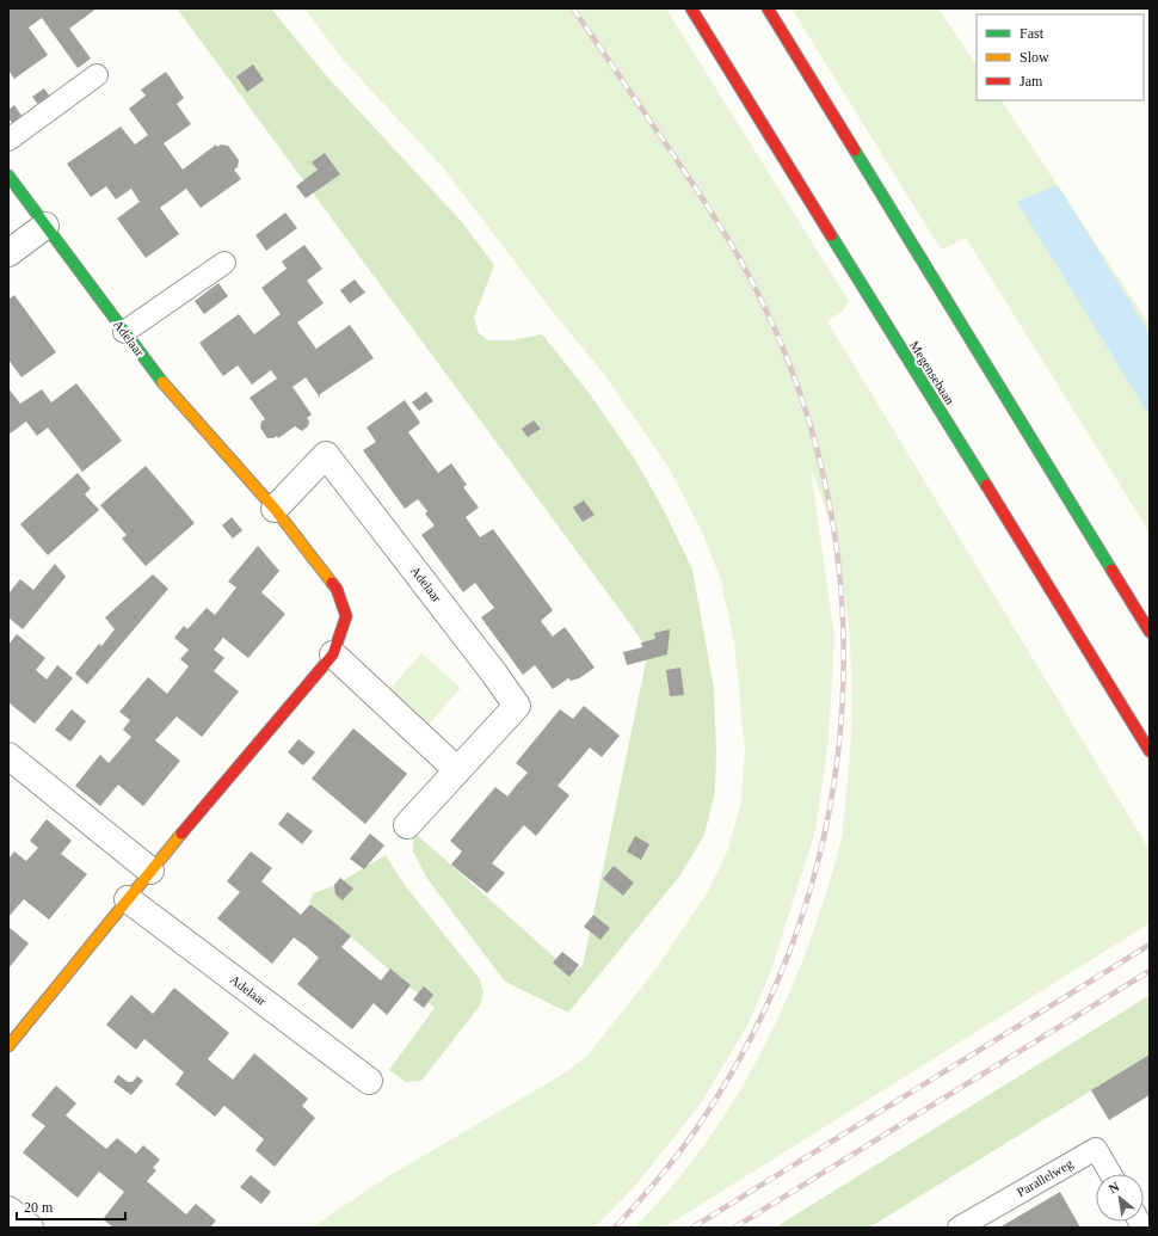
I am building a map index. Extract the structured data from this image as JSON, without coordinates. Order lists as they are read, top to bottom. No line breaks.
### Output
{"streets":{"main road":["Adelaar","Megensebaan"],"lane":["Parallelweg"]},"legend":["Fast","Slow","Jam"],"scale_bar":"20 m","north":"top left"}
